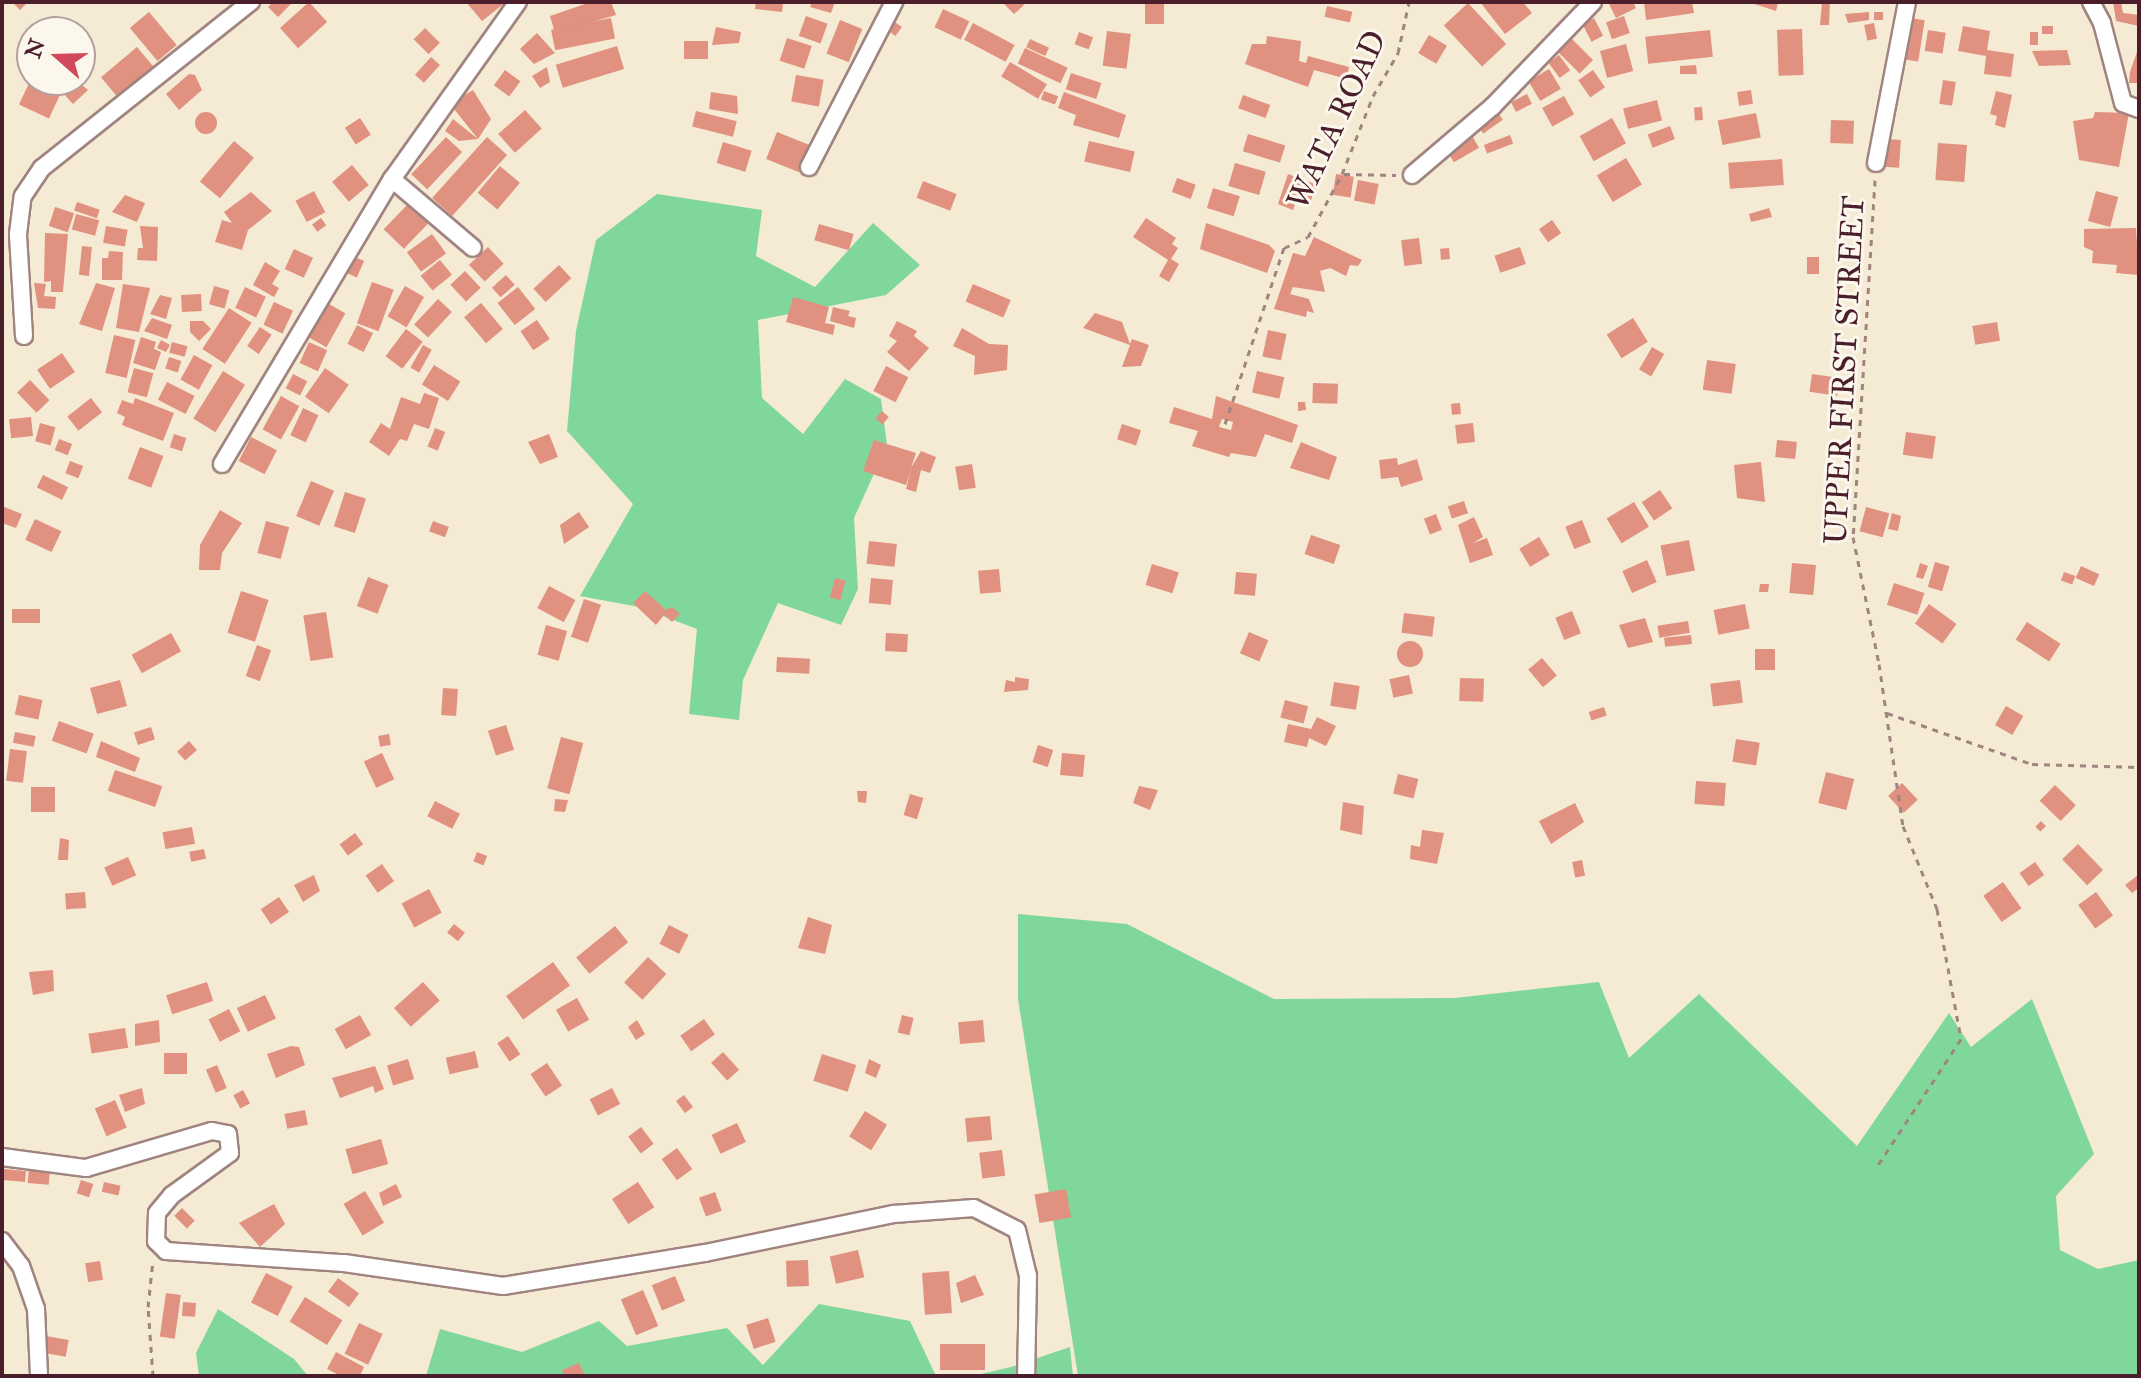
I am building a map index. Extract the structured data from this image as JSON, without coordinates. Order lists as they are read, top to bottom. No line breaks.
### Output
{"streets":{"path":["WATA ROAD","UPPER FIRST STREET"]},"north":"left"}
